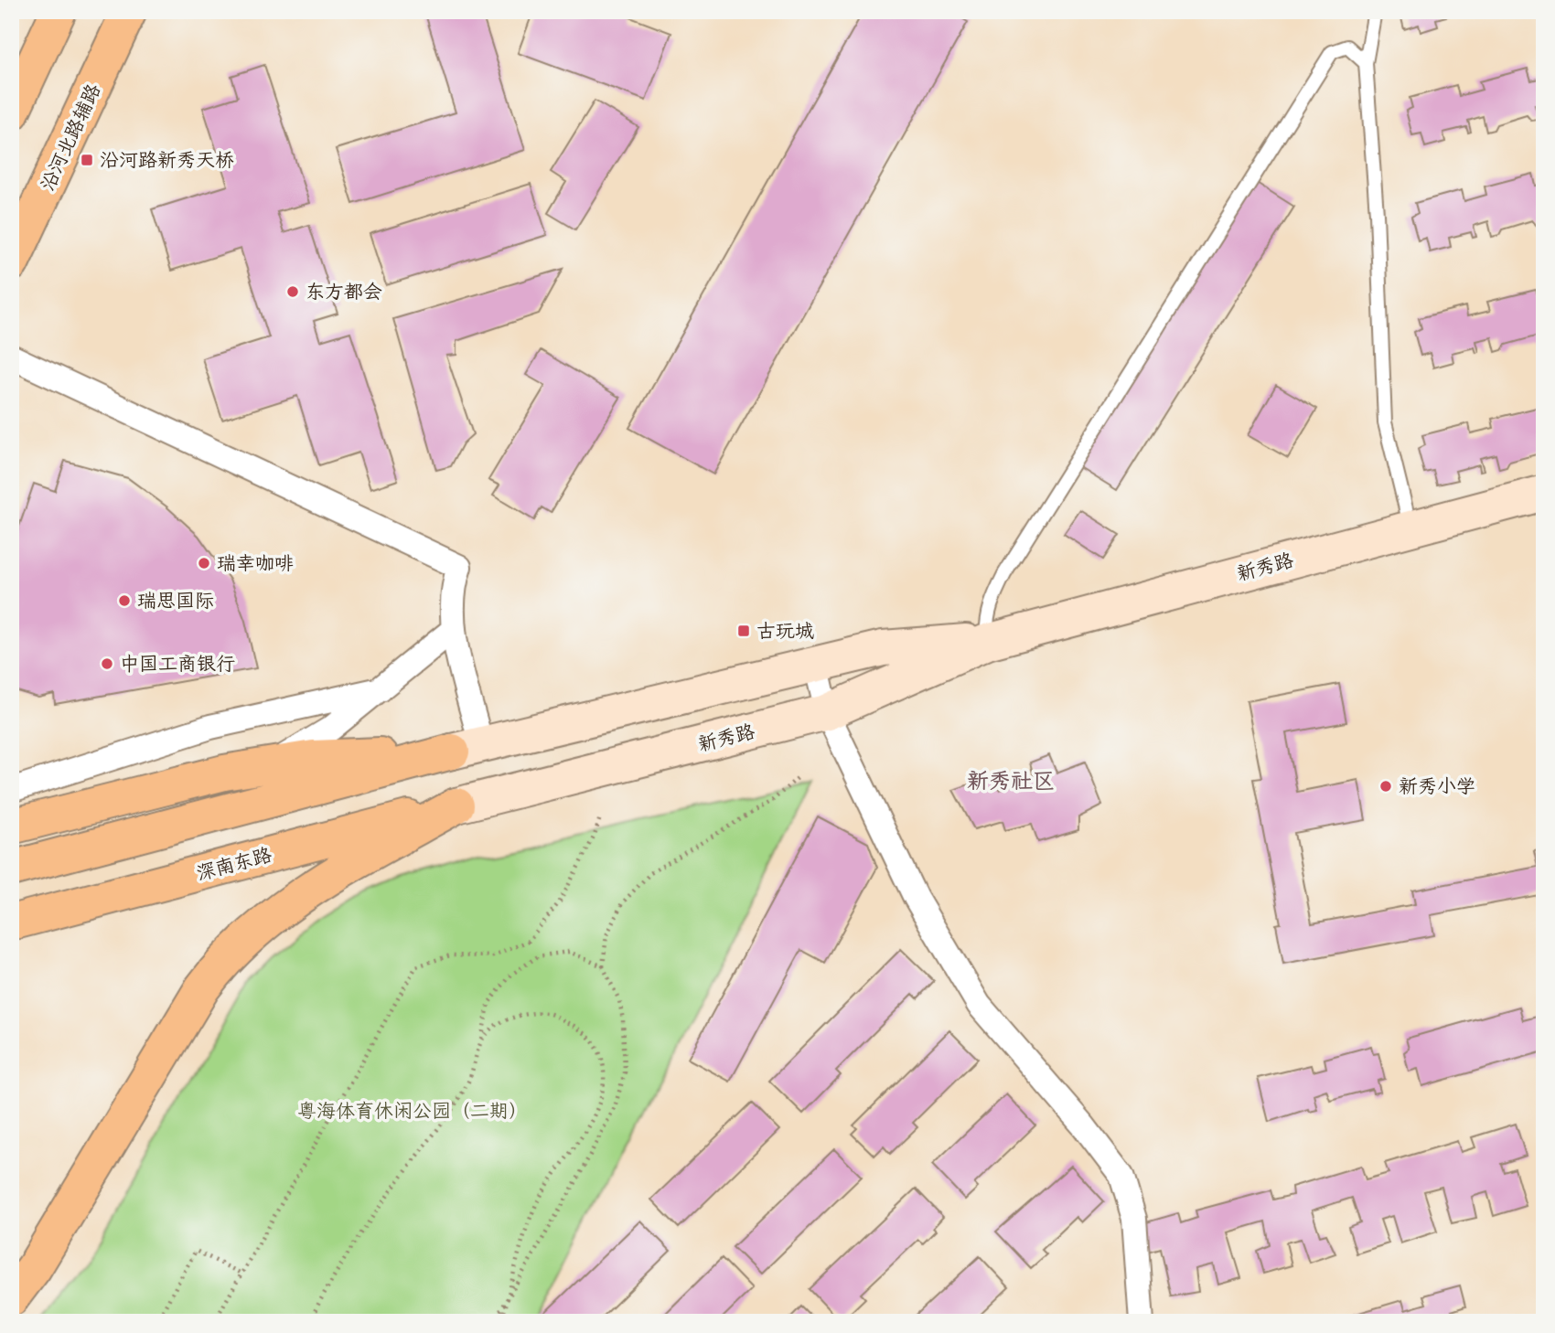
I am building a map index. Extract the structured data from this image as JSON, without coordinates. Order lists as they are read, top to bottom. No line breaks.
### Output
{"streets":{"main road":["沿河北路辅路","新秀路","深南东路"]},"crossings":[["新秀路","深南东路"]],"districts":["新秀社区"],"parks":["粤海体育休闲公园（二期）"],"places":{"transit":["沿河路新秀天桥","古玩城"],"other":["东方都会","瑞幸咖啡","瑞思国际","中国工商银行","新秀小学"]}}
